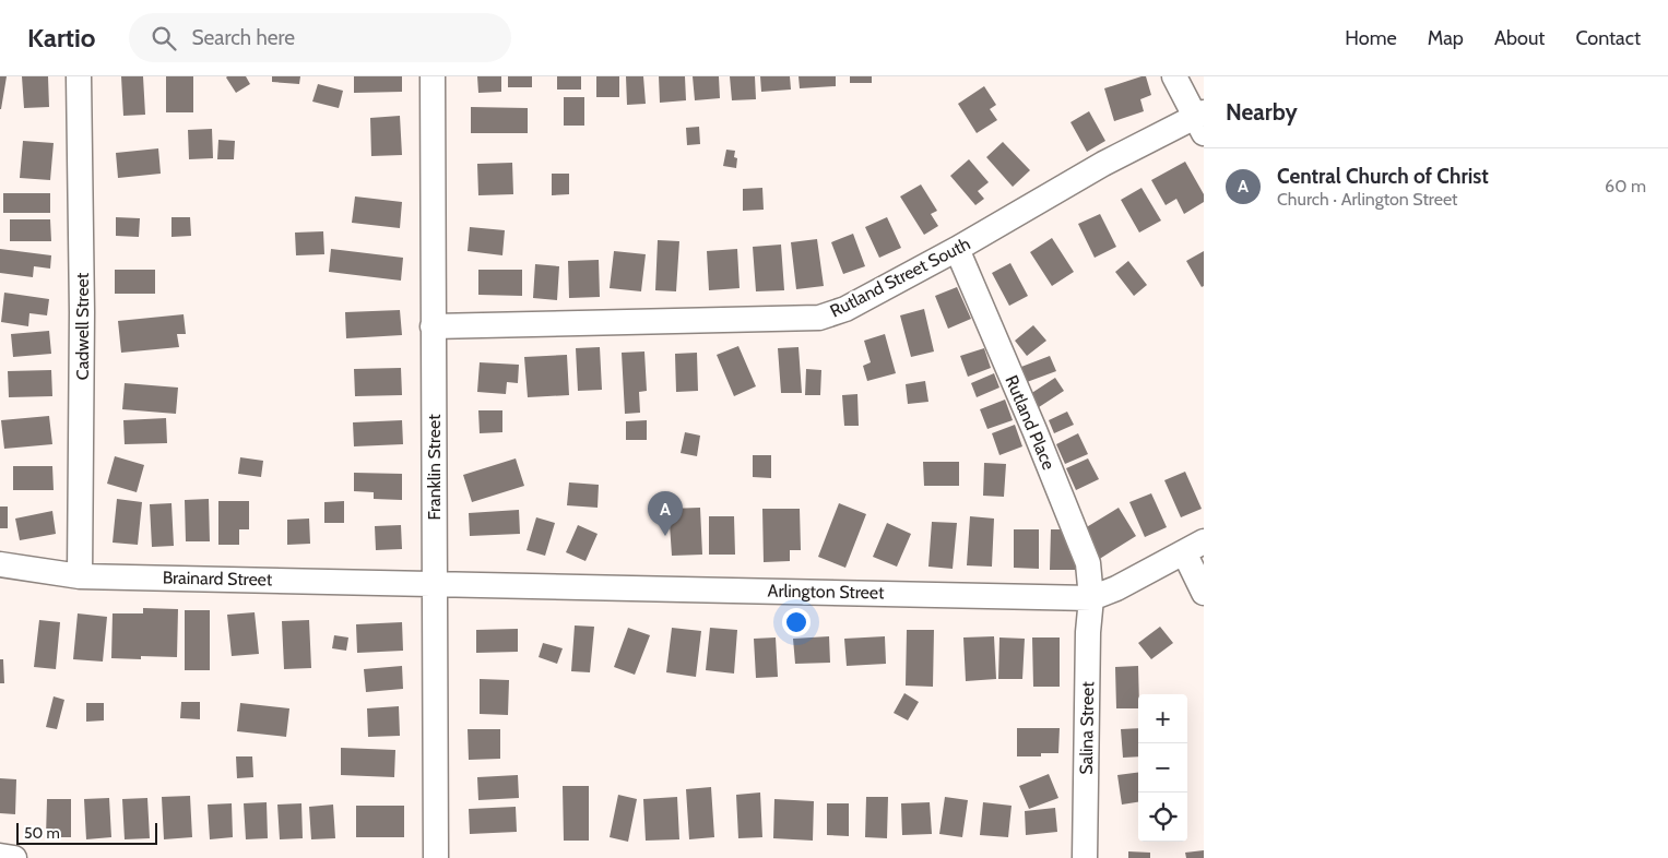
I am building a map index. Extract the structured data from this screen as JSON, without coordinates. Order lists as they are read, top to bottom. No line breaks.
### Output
{"streets":{"street":["Rutland Street South","Cadwell Street","Rutland Place","Franklin Street","Brainard Street","Arlington Street","Salina Street"]},"crossings":[["Rutland Street South","Rutland Place"],["Rutland Street South","Franklin Street"],["Cadwell Street","Brainard Street"],["Rutland Place","Arlington Street"],["Rutland Place","Salina Street"],["Franklin Street","Brainard Street"],["Franklin Street","Arlington Street"],["Brainard Street","Arlington Street"],["Arlington Street","Salina Street"]],"scale_bar":"50 m","page":{"header":"Kartio","search":"Search here","nav":["Home","Map","About","Contact"],"heading":"Nearby","list":[{"mark":"A","name":"Central Church of Christ","note":"Church · Arlington Street","value":"60 m"}],"pins":"A","map_buttons":["+","−"],"scale":"50 m"}}
